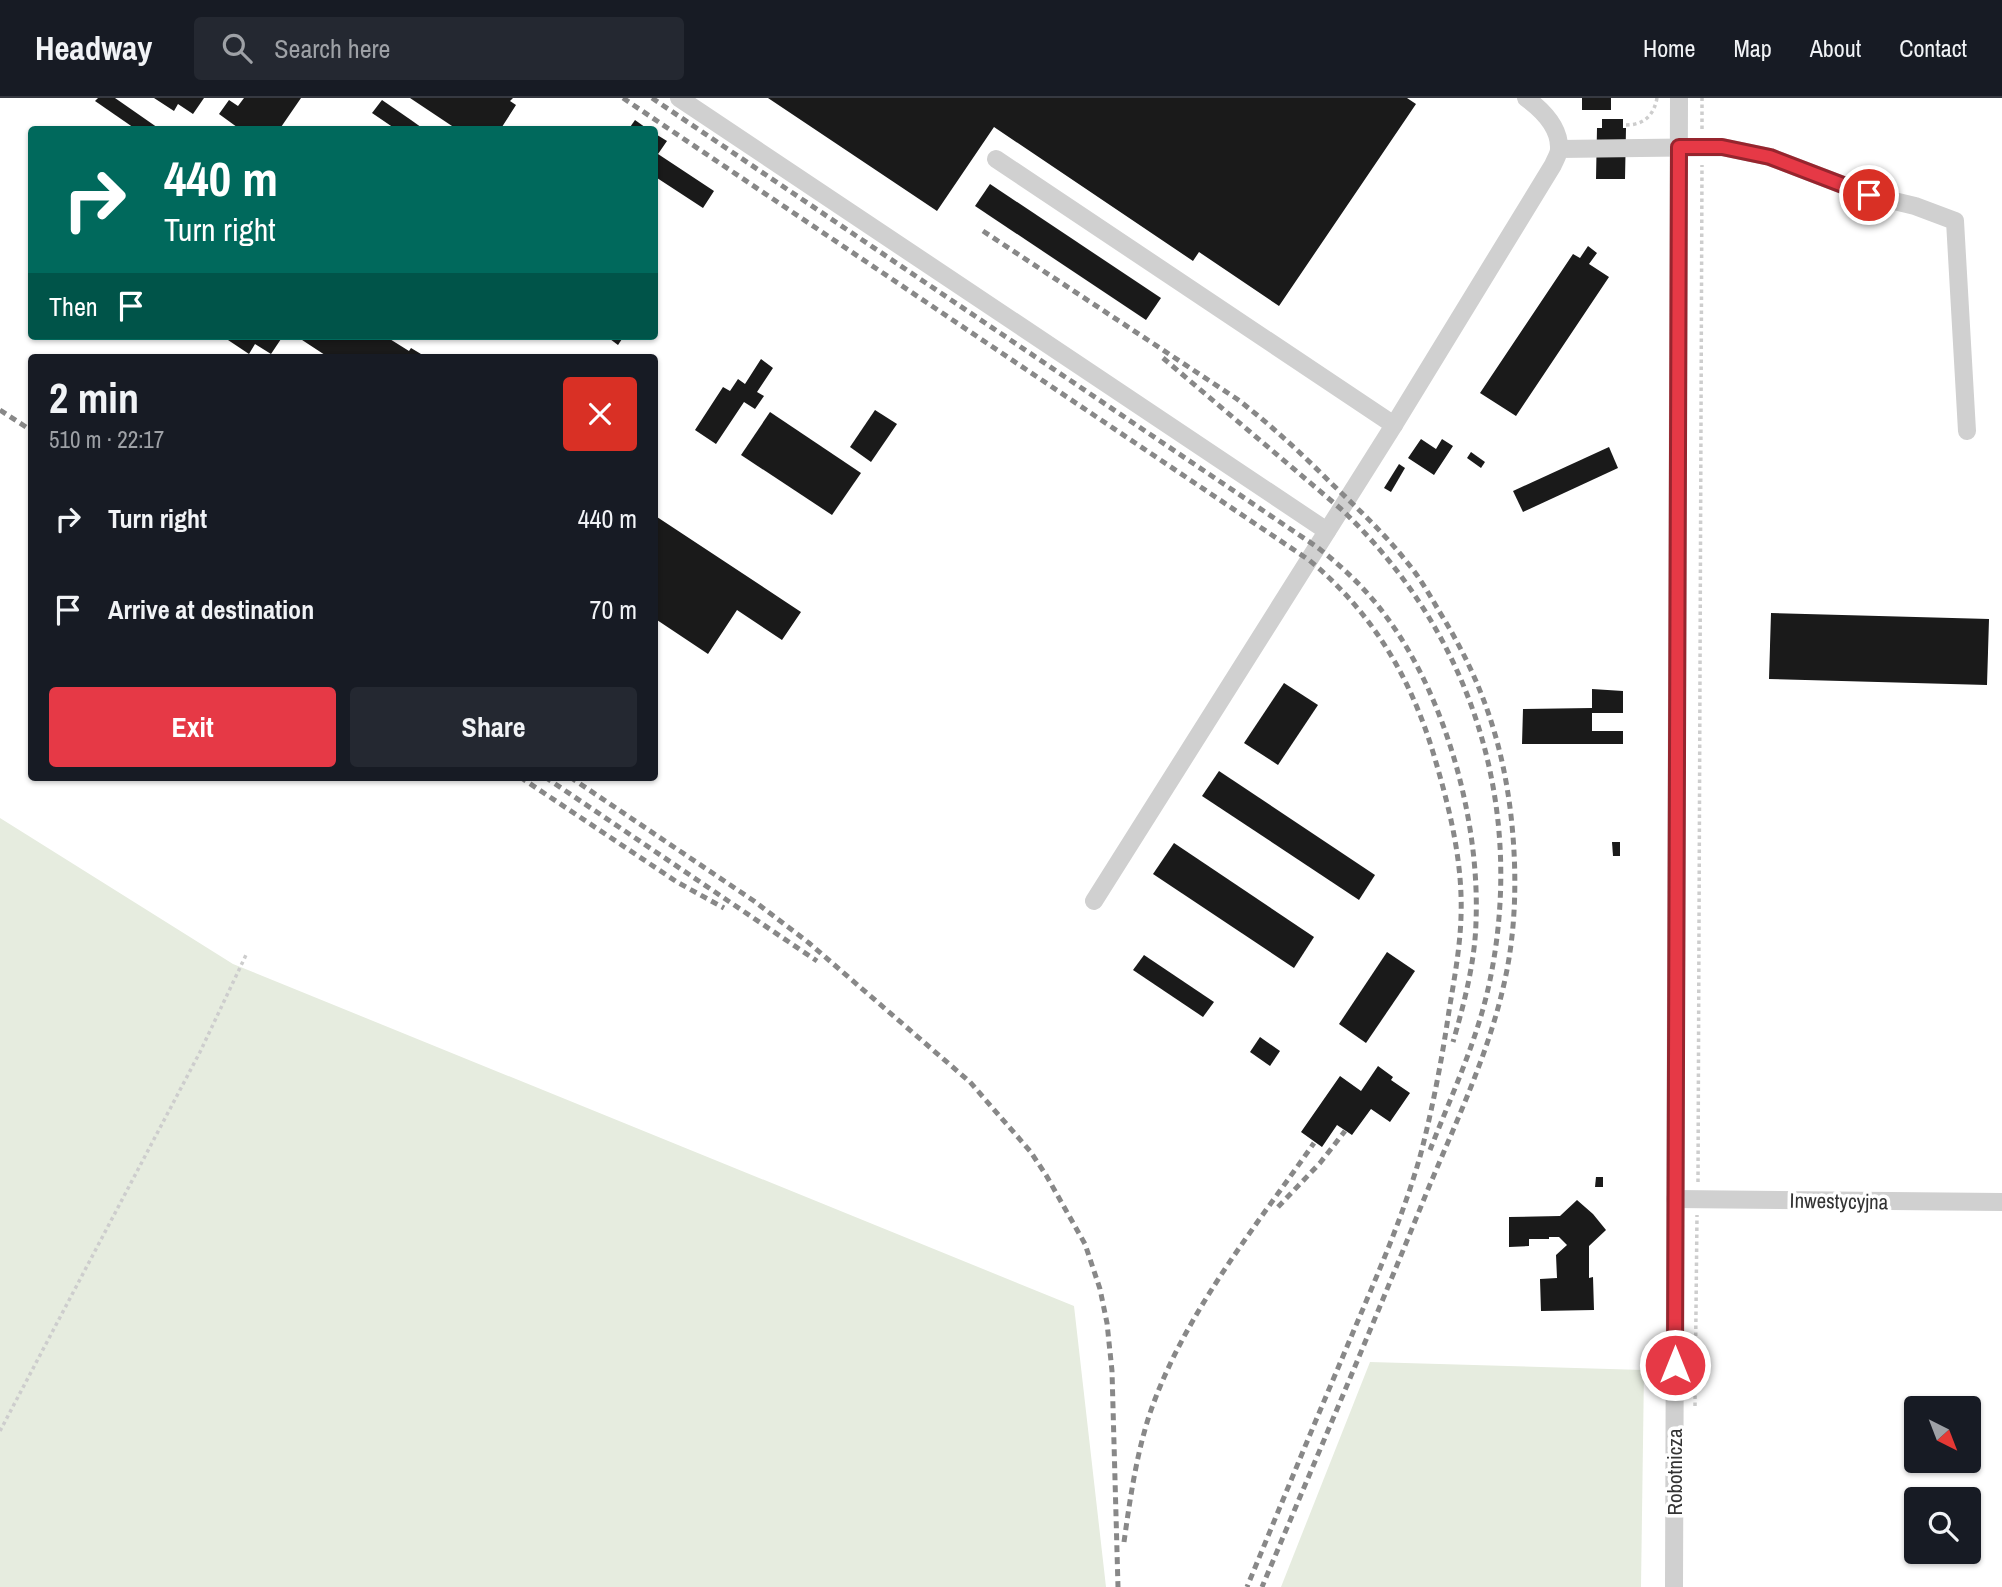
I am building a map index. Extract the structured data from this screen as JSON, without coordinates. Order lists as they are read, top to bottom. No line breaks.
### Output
{"streets":{"street":["Inwestycyjna","Robotnicza"]},"crossings":[["Inwestycyjna","Robotnicza"]],"north":"bottom right","page":{"header":"Headway","search":"Search here","nav":["Home","Map","About","Contact"],"turn":["440 m","Turn right"],"then":"Then","heading":["2 min","510 m · 22:17"],"list":[{"name":"Turn right","value":"440 m"},{"name":"Arrive at destination","value":"70 m"}],"buttons":["Exit","Share"]}}
